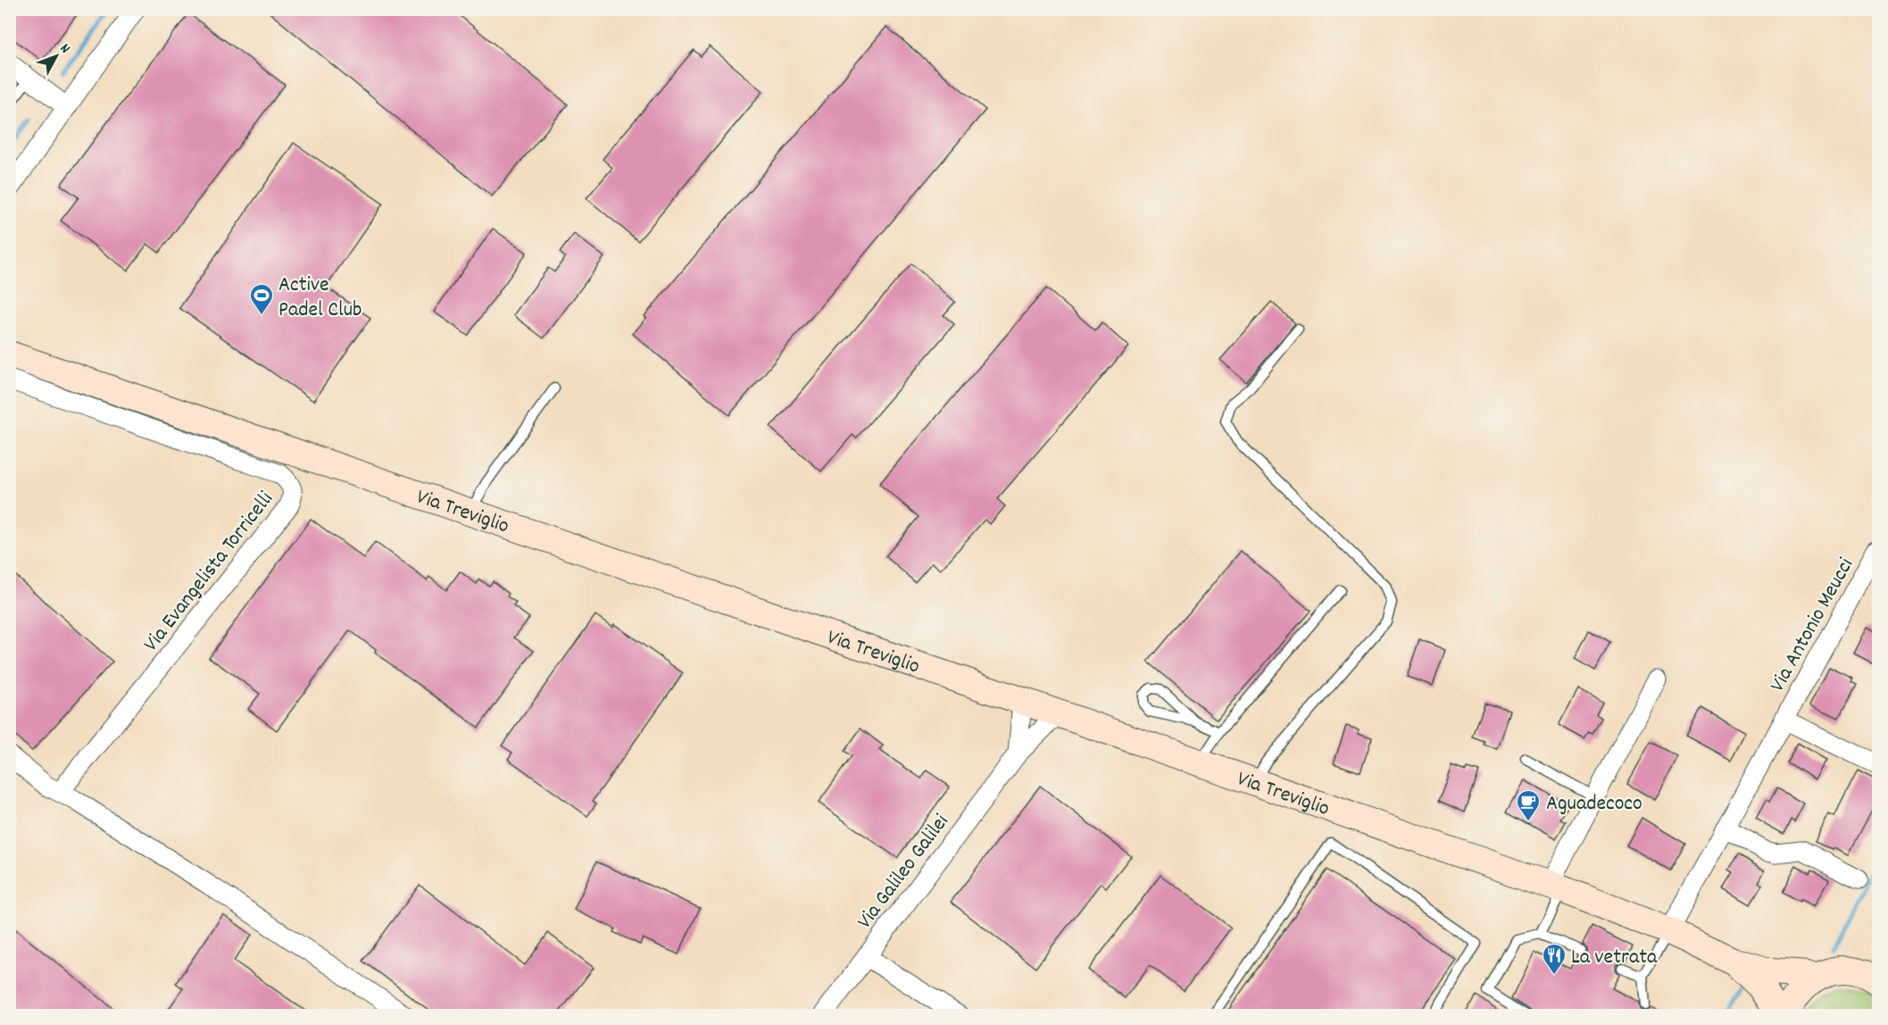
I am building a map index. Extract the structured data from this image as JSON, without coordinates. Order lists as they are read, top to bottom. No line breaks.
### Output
{"streets":{"street":["Via Treviglio","Via Evangelista Torricelli","Via Antonio Meucci","Via Galileo Galilei"]},"crossings":[["Via Treviglio","Via Antonio Meucci"],["Via Treviglio","Via Galileo Galilei"]],"places":{"sports":["Active Padel Club"],"cafe":["Aguadecoco"],"restaurant":["La vetrata"]},"north":"top right"}
